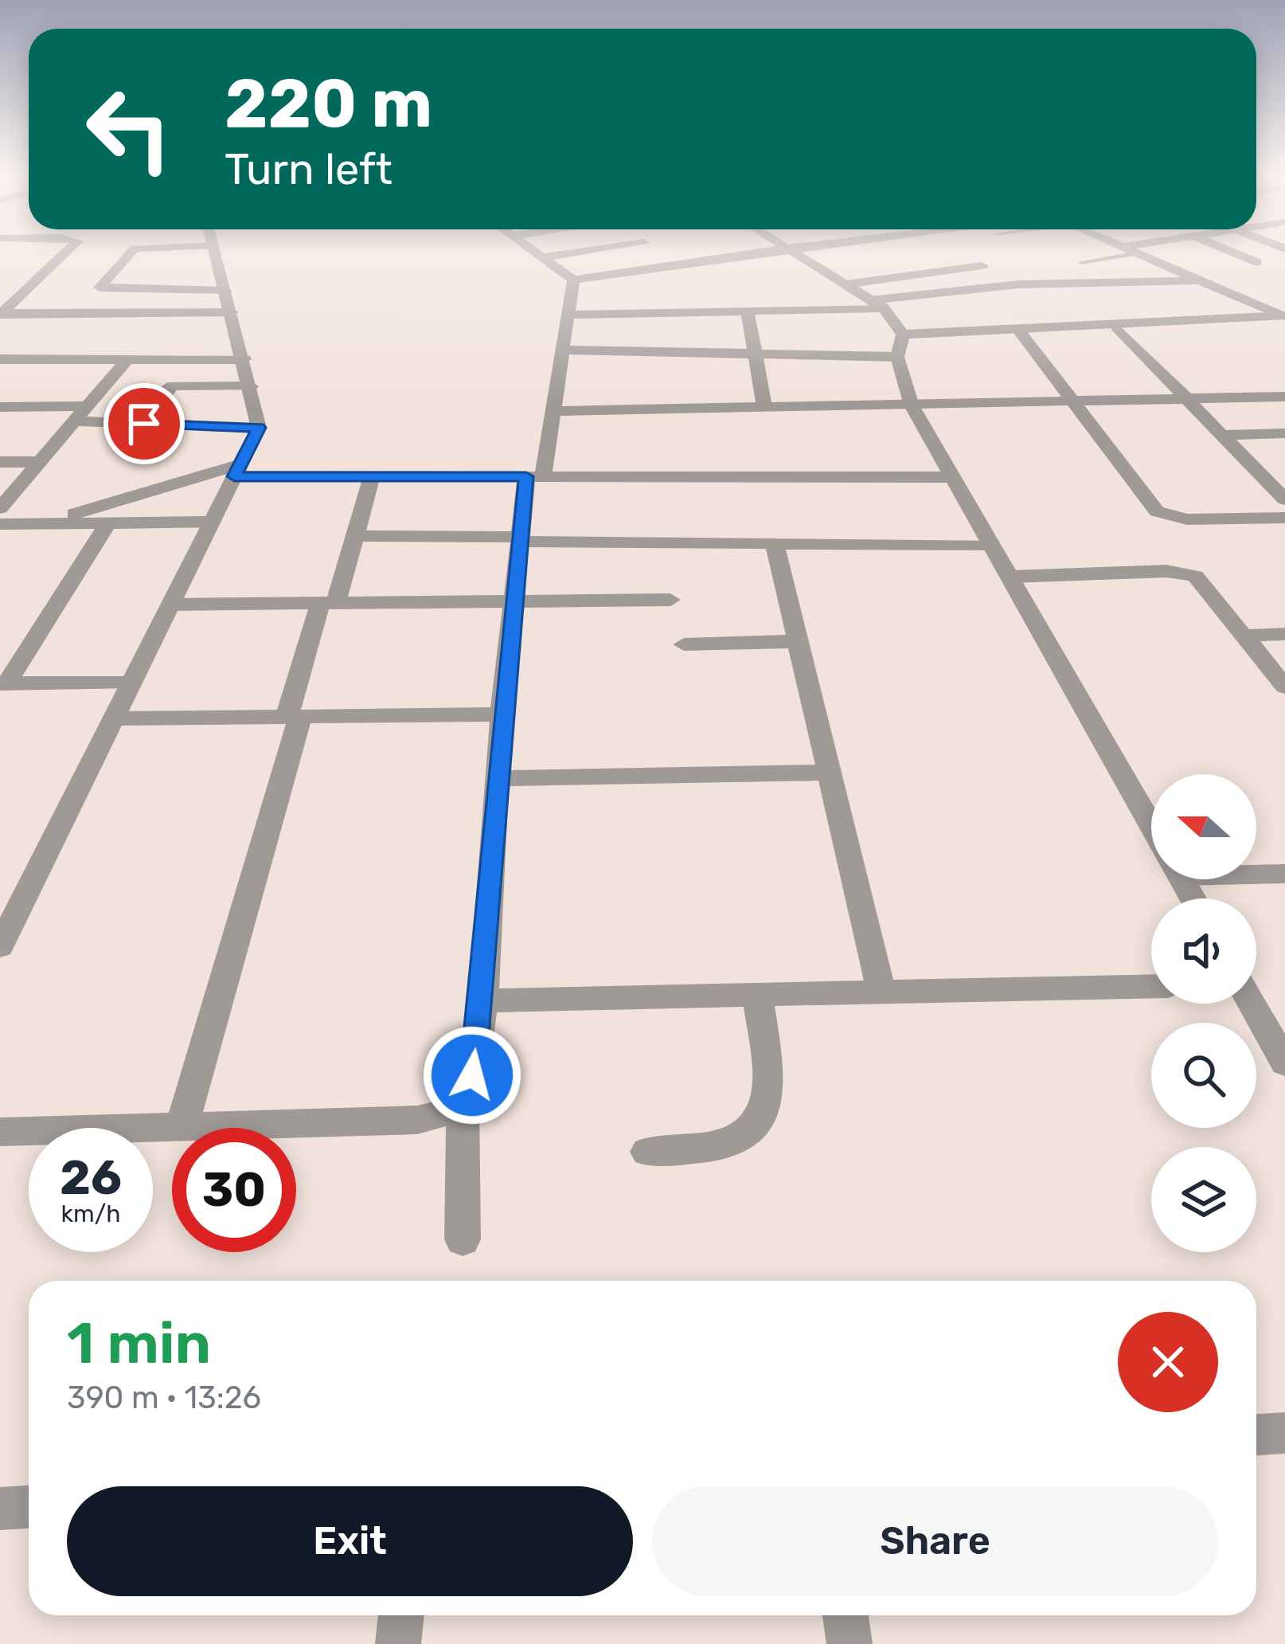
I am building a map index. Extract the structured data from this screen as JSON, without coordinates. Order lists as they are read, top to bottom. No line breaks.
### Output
{"north":"left","page":{"turn":["220 m","Turn left"],"speed":"26 km/h","limit":"30","heading":["1 min","390 m · 13:26"],"buttons":["Exit","Share"]}}
